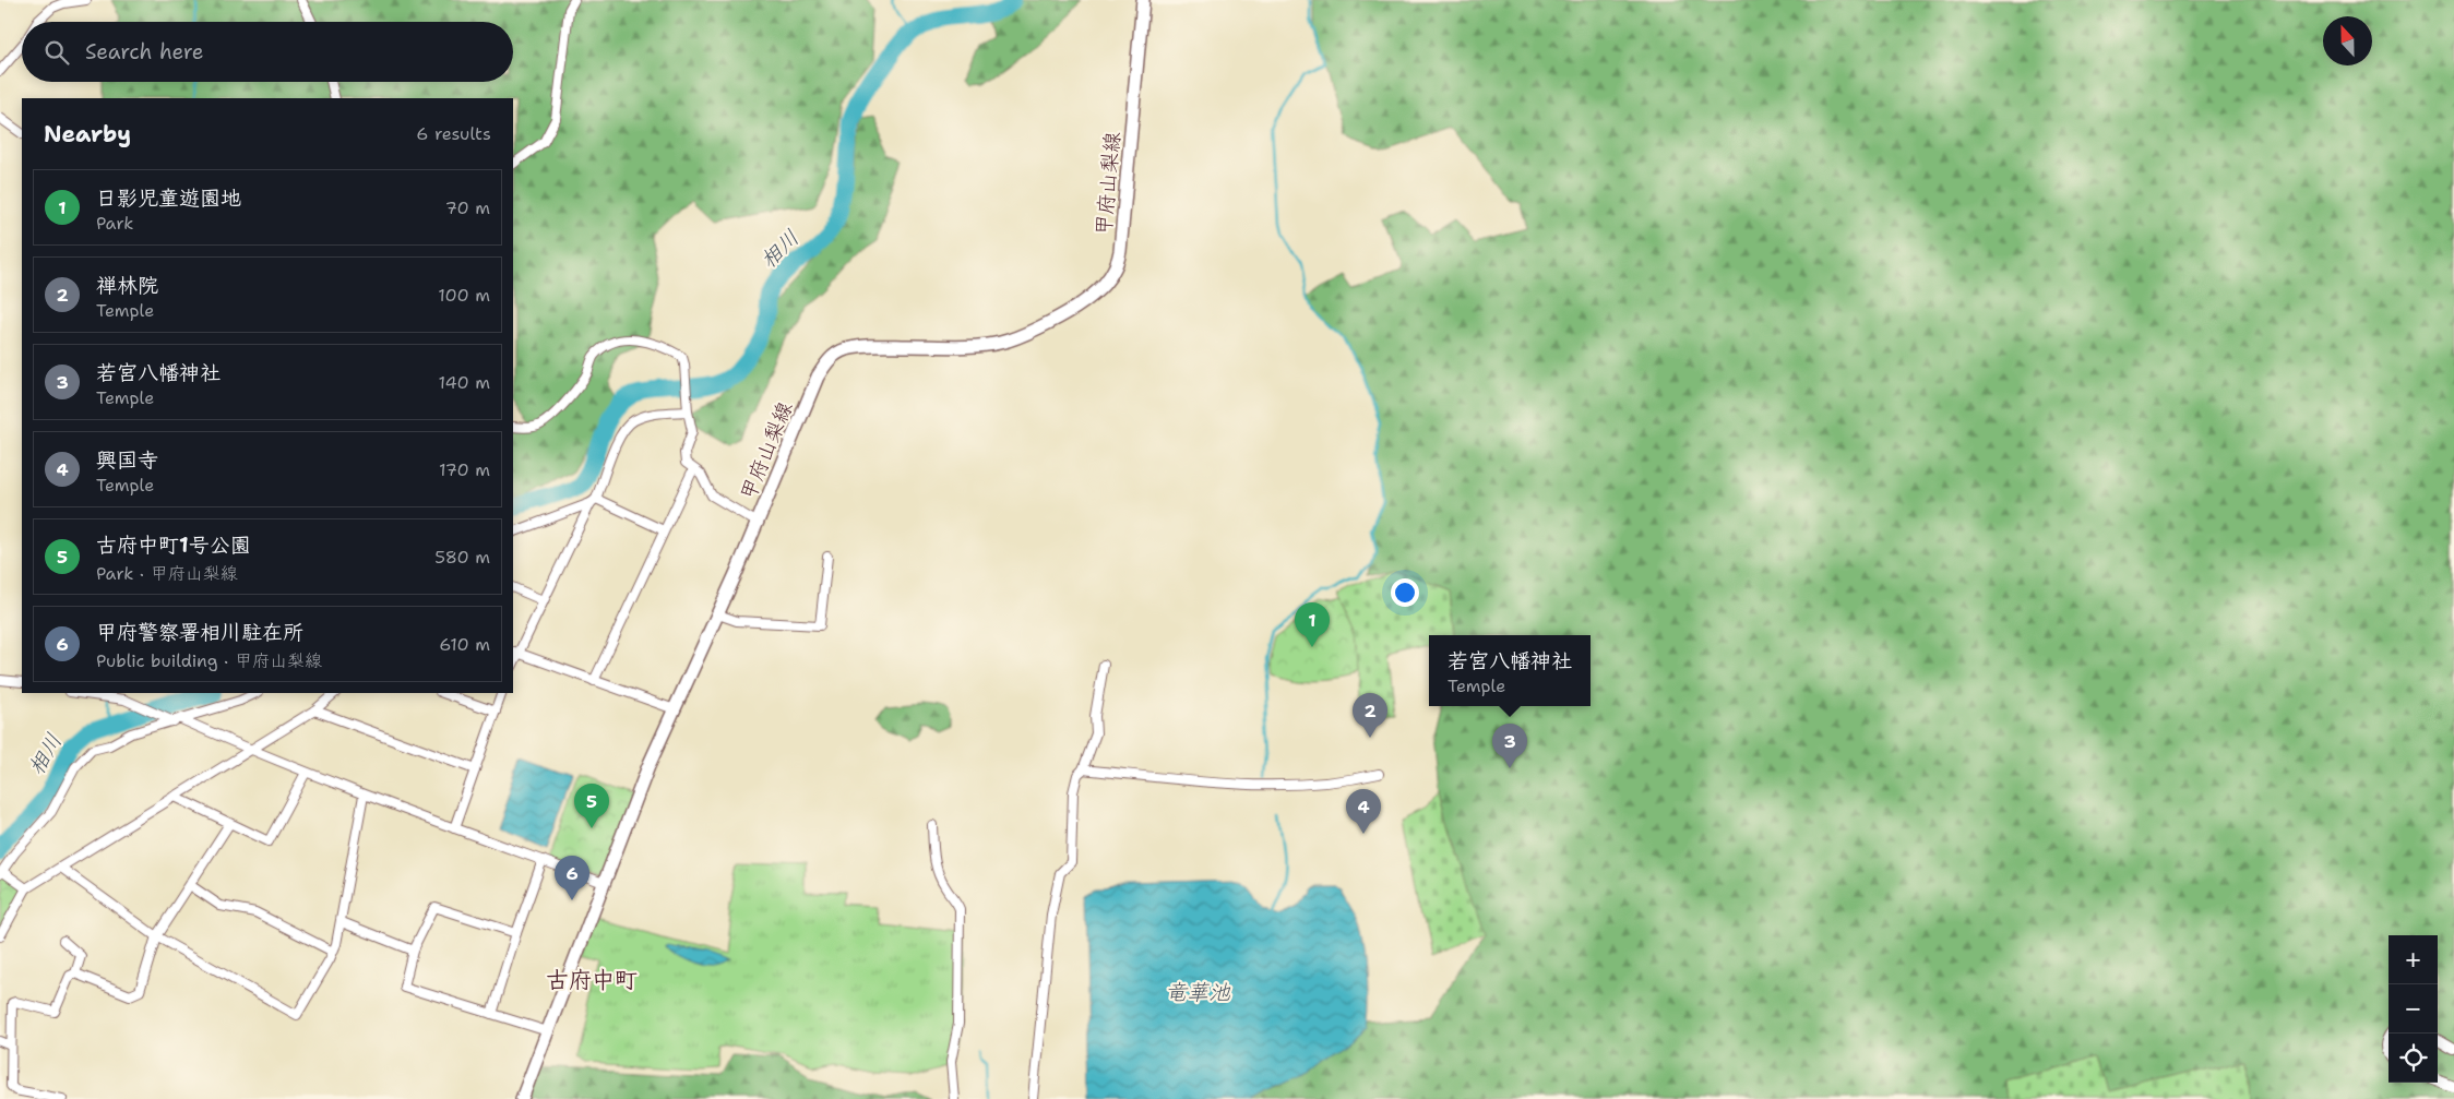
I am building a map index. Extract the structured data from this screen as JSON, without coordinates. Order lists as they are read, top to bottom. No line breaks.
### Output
{"streets":{"main road":["甲府山梨線"]},"districts":["古府中町"],"water":["相川","竜華池"],"north":"top","page":{"search":"Search here","heading":["Nearby","6 results"],"list":[{"mark":"1","name":"日影児童遊園地","note":"Park","value":"70 m"},{"mark":"2","name":"禅林院","note":"Temple","value":"100 m"},{"mark":"3","name":"若宮八幡神社","note":"Temple","value":"140 m"},{"mark":"4","name":"興国寺","note":"Temple","value":"170 m"},{"mark":"5","name":"古府中町1号公園","note":"Park · 甲府山梨線","value":"580 m"},{"mark":"6","name":"甲府警察署相川駐在所","note":"Public building · 甲府山梨線","value":"610 m"}],"pins":["1","2","3","5","4","6"],"popup":["若宮八幡神社","Temple"],"map_buttons":["+","−"]}}
